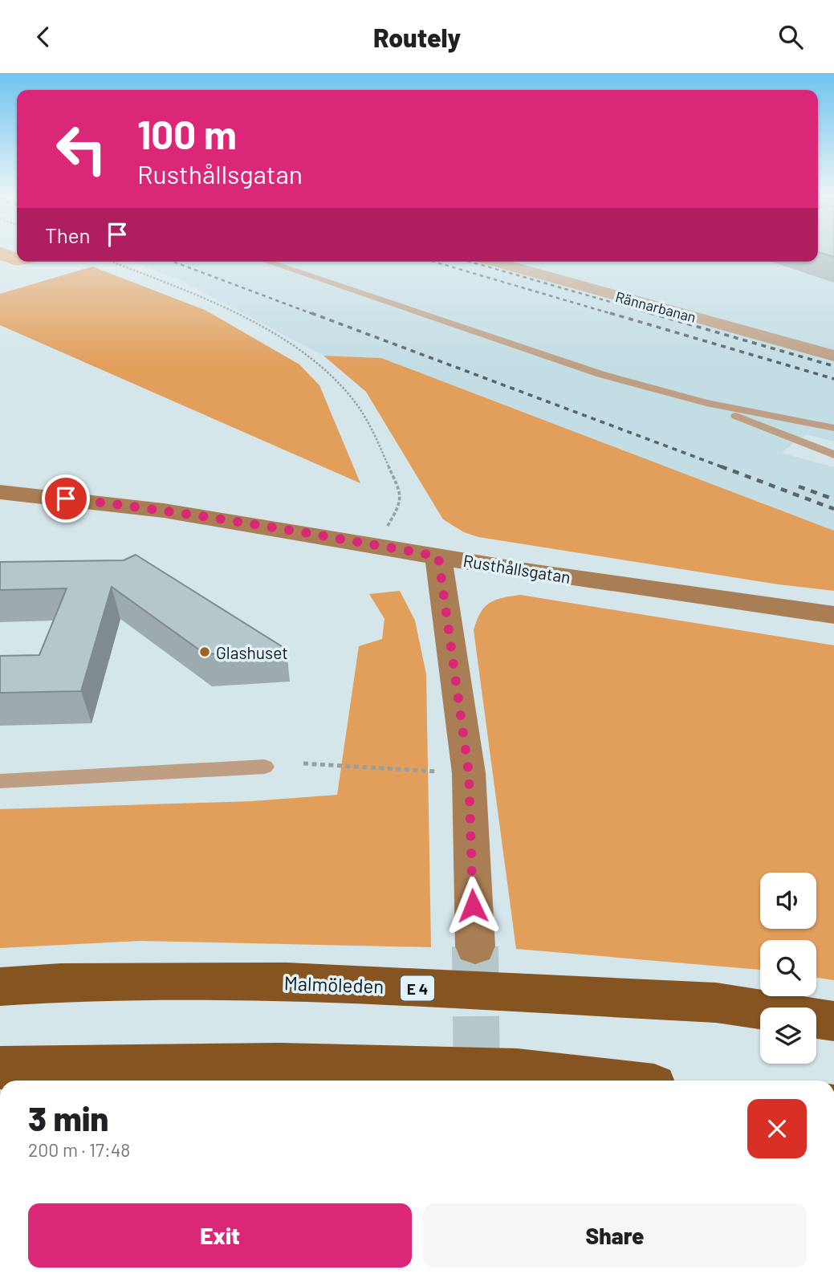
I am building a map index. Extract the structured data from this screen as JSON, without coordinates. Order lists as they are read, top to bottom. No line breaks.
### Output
{"streets":{"highway":["Malmöleden","E 4"],"main road":["Rusthållsgatan"],"street":["Rännarbanan"]},"places":["Glashuset"],"page":{"header":"Routely","turn":["100 m","Rusthållsgatan"],"then":"Then","heading":["3 min","200 m · 17:48"],"buttons":["Exit","Share"]}}
